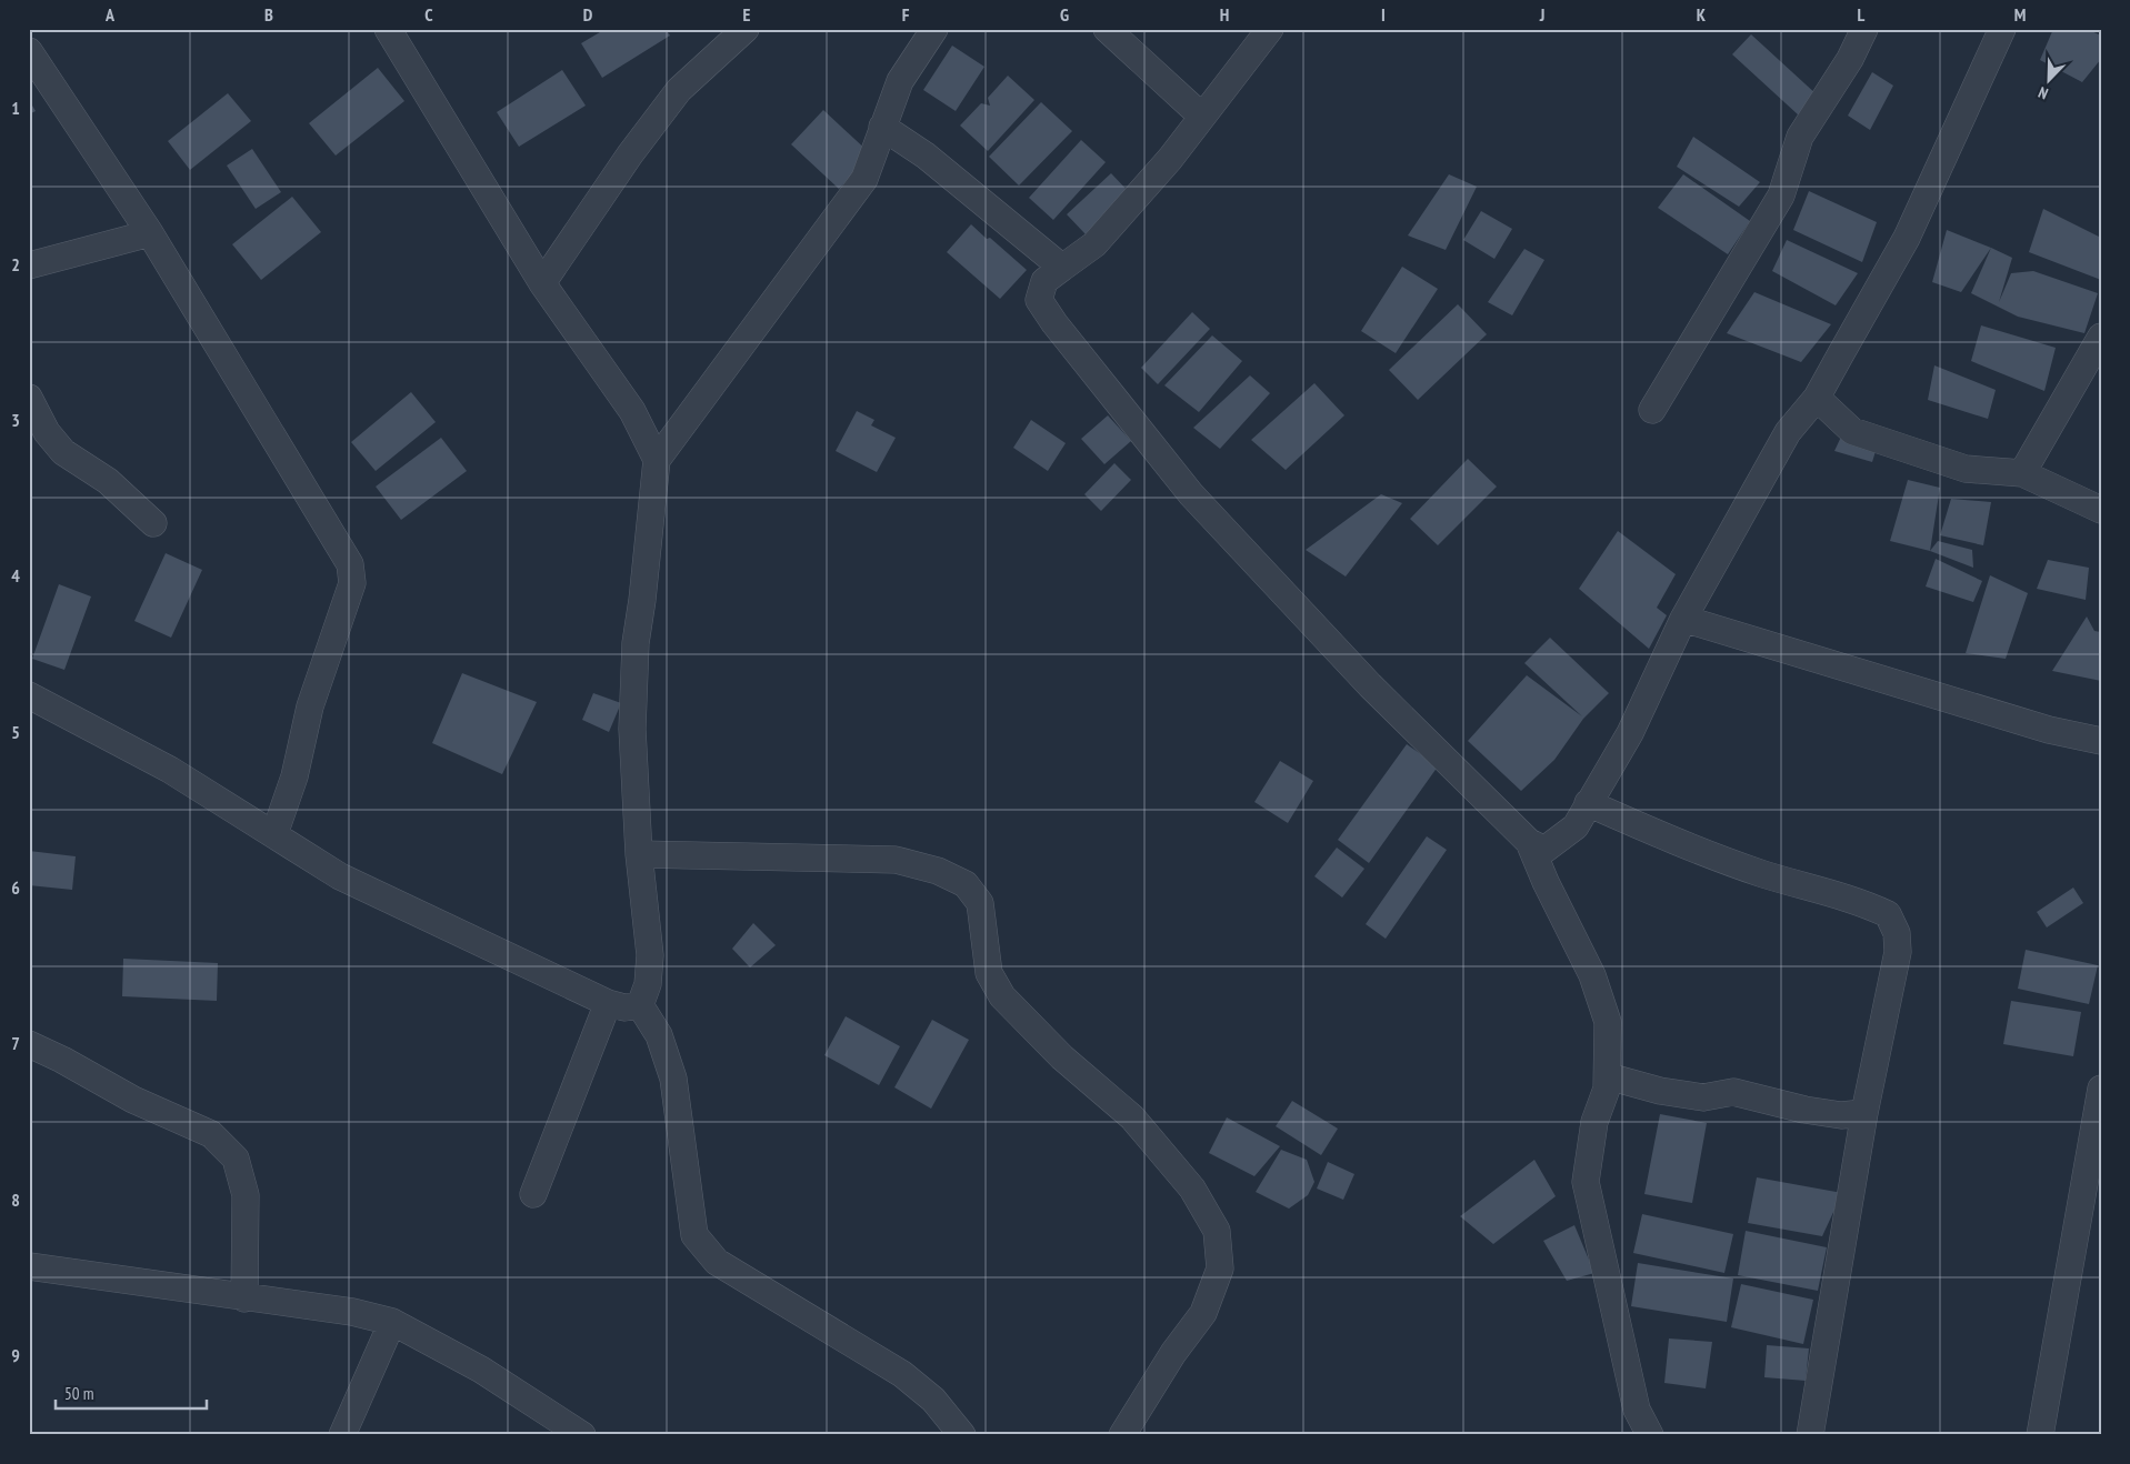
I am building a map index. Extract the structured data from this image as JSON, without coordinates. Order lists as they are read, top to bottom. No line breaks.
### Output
{"scale_bar":"50 m","north":"bottom left","grid":{"columns":["A","B","C","D","E","F","G","H","I","J","K","L","M"],"rows":["1","2","3","4","5","6","7","8","9"]}}
